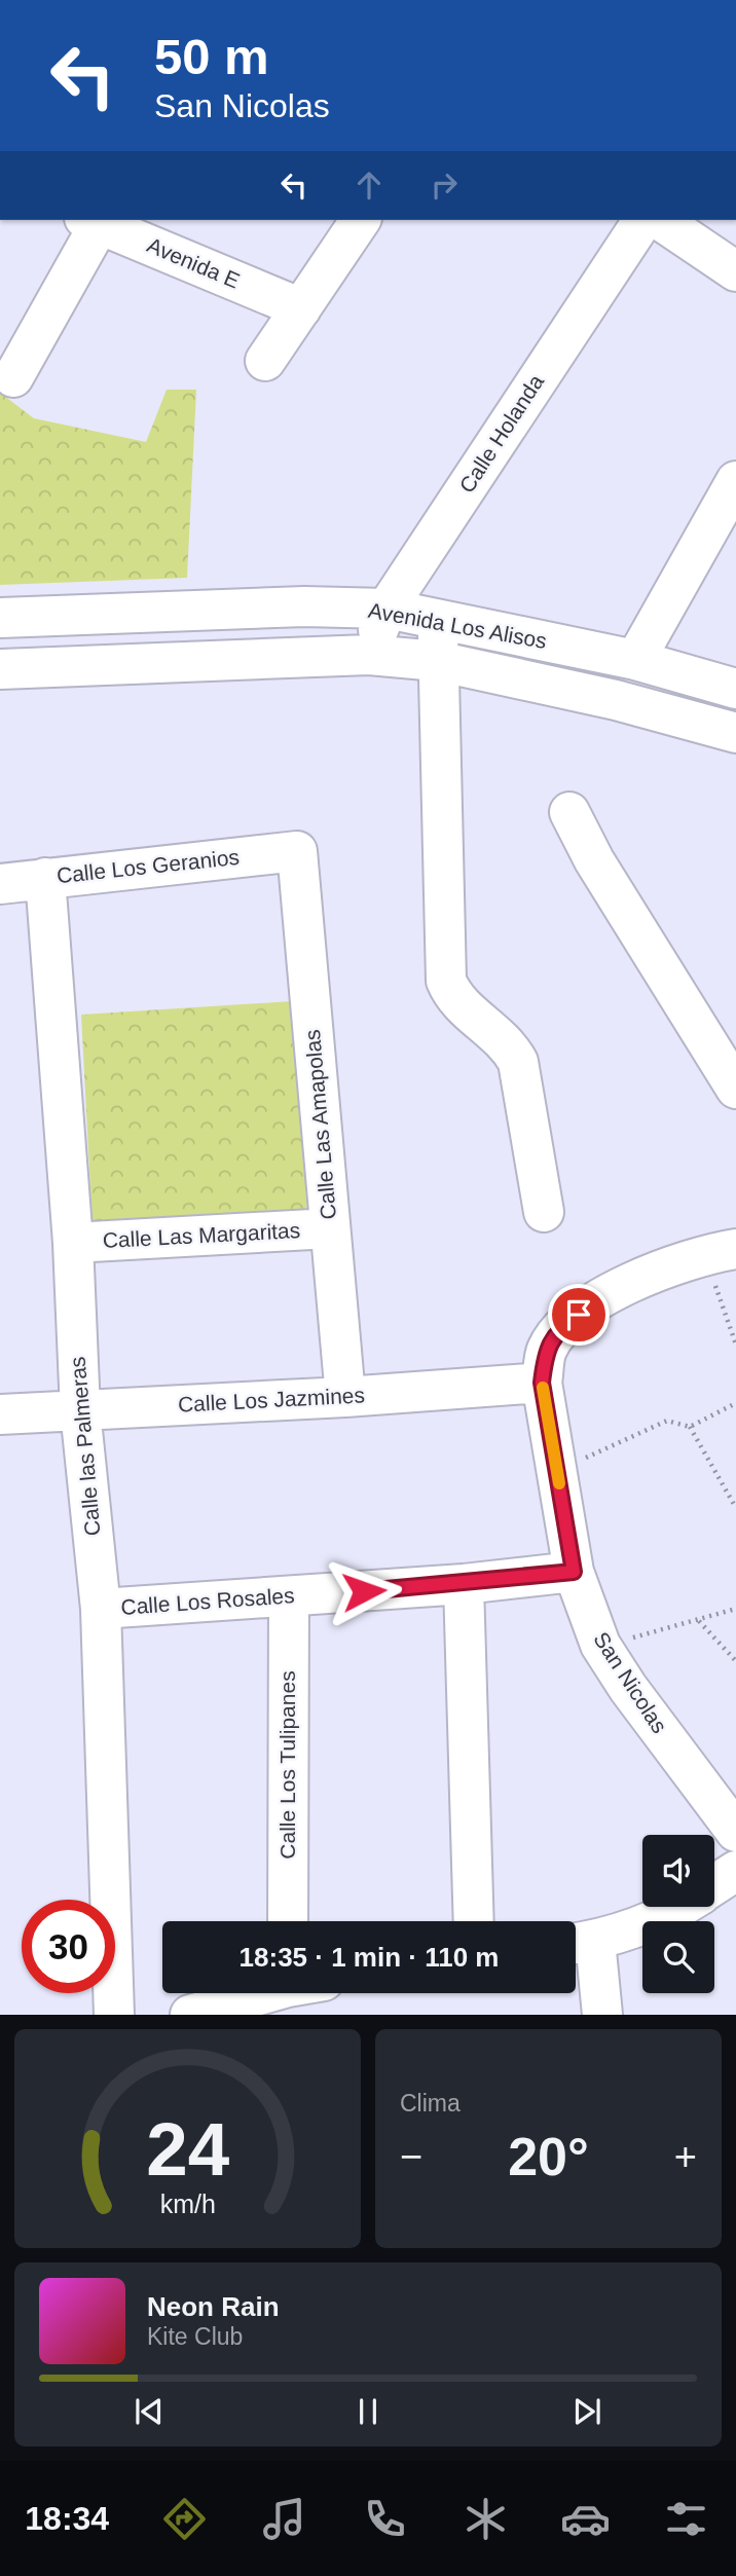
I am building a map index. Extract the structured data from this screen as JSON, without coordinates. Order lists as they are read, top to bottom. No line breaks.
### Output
{"streets":{"street":["Avenida E","Calle Holanda","Avenida Los Alisos","Calle Los Geranios","Calle Las Amapolas","Calle Las Margaritas","Calle Los Jazmines","Calle las Palmeras","Calle Los Rosales","San Nicolas","Calle Los Tulipanes"]},"crossings":[["Calle Holanda","Avenida Los Alisos"],["Calle Los Geranios","Calle Las Amapolas"],["Calle Los Geranios","Calle las Palmeras"],["Calle Las Amapolas","Calle Las Margaritas"],["Calle Las Amapolas","Calle Los Jazmines"],["Calle Las Margaritas","Calle las Palmeras"],["Calle Los Jazmines","Calle las Palmeras"],["Calle Los Jazmines","San Nicolas"],["Calle las Palmeras","Calle Los Rosales"],["Calle Los Rosales","San Nicolas"],["Calle Los Rosales","Calle Los Tulipanes"]],"page":{"turn":["50 m","San Nicolas"],"limit":"30","trip":"18:35 · 1 min · 110 m","tile":"Clima","heat":["−","20°","+"],"song":["Neon Rain","Kite Club"],"tabs":"18:34","gauge":["24","km/h"]}}
